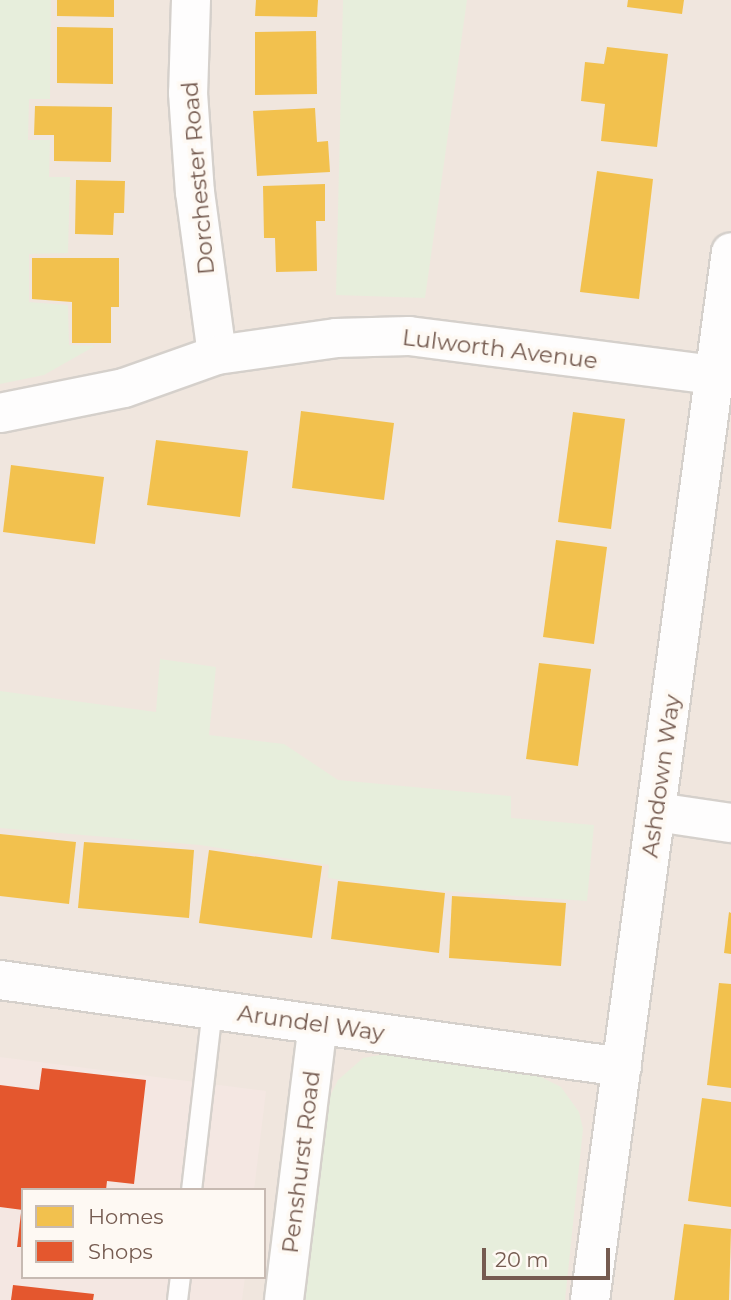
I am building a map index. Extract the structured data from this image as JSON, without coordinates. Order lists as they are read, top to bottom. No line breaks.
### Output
{"streets":{"street":["Dorchester Road","Lulworth Avenue","Ashdown Way","Arundel Way","Penshurst Road"]},"crossings":[["Dorchester Road","Lulworth Avenue"],["Lulworth Avenue","Ashdown Way"],["Ashdown Way","Arundel Way"],["Arundel Way","Penshurst Road"]],"legend":["Homes","Shops"],"scale_bar":"20 m"}
